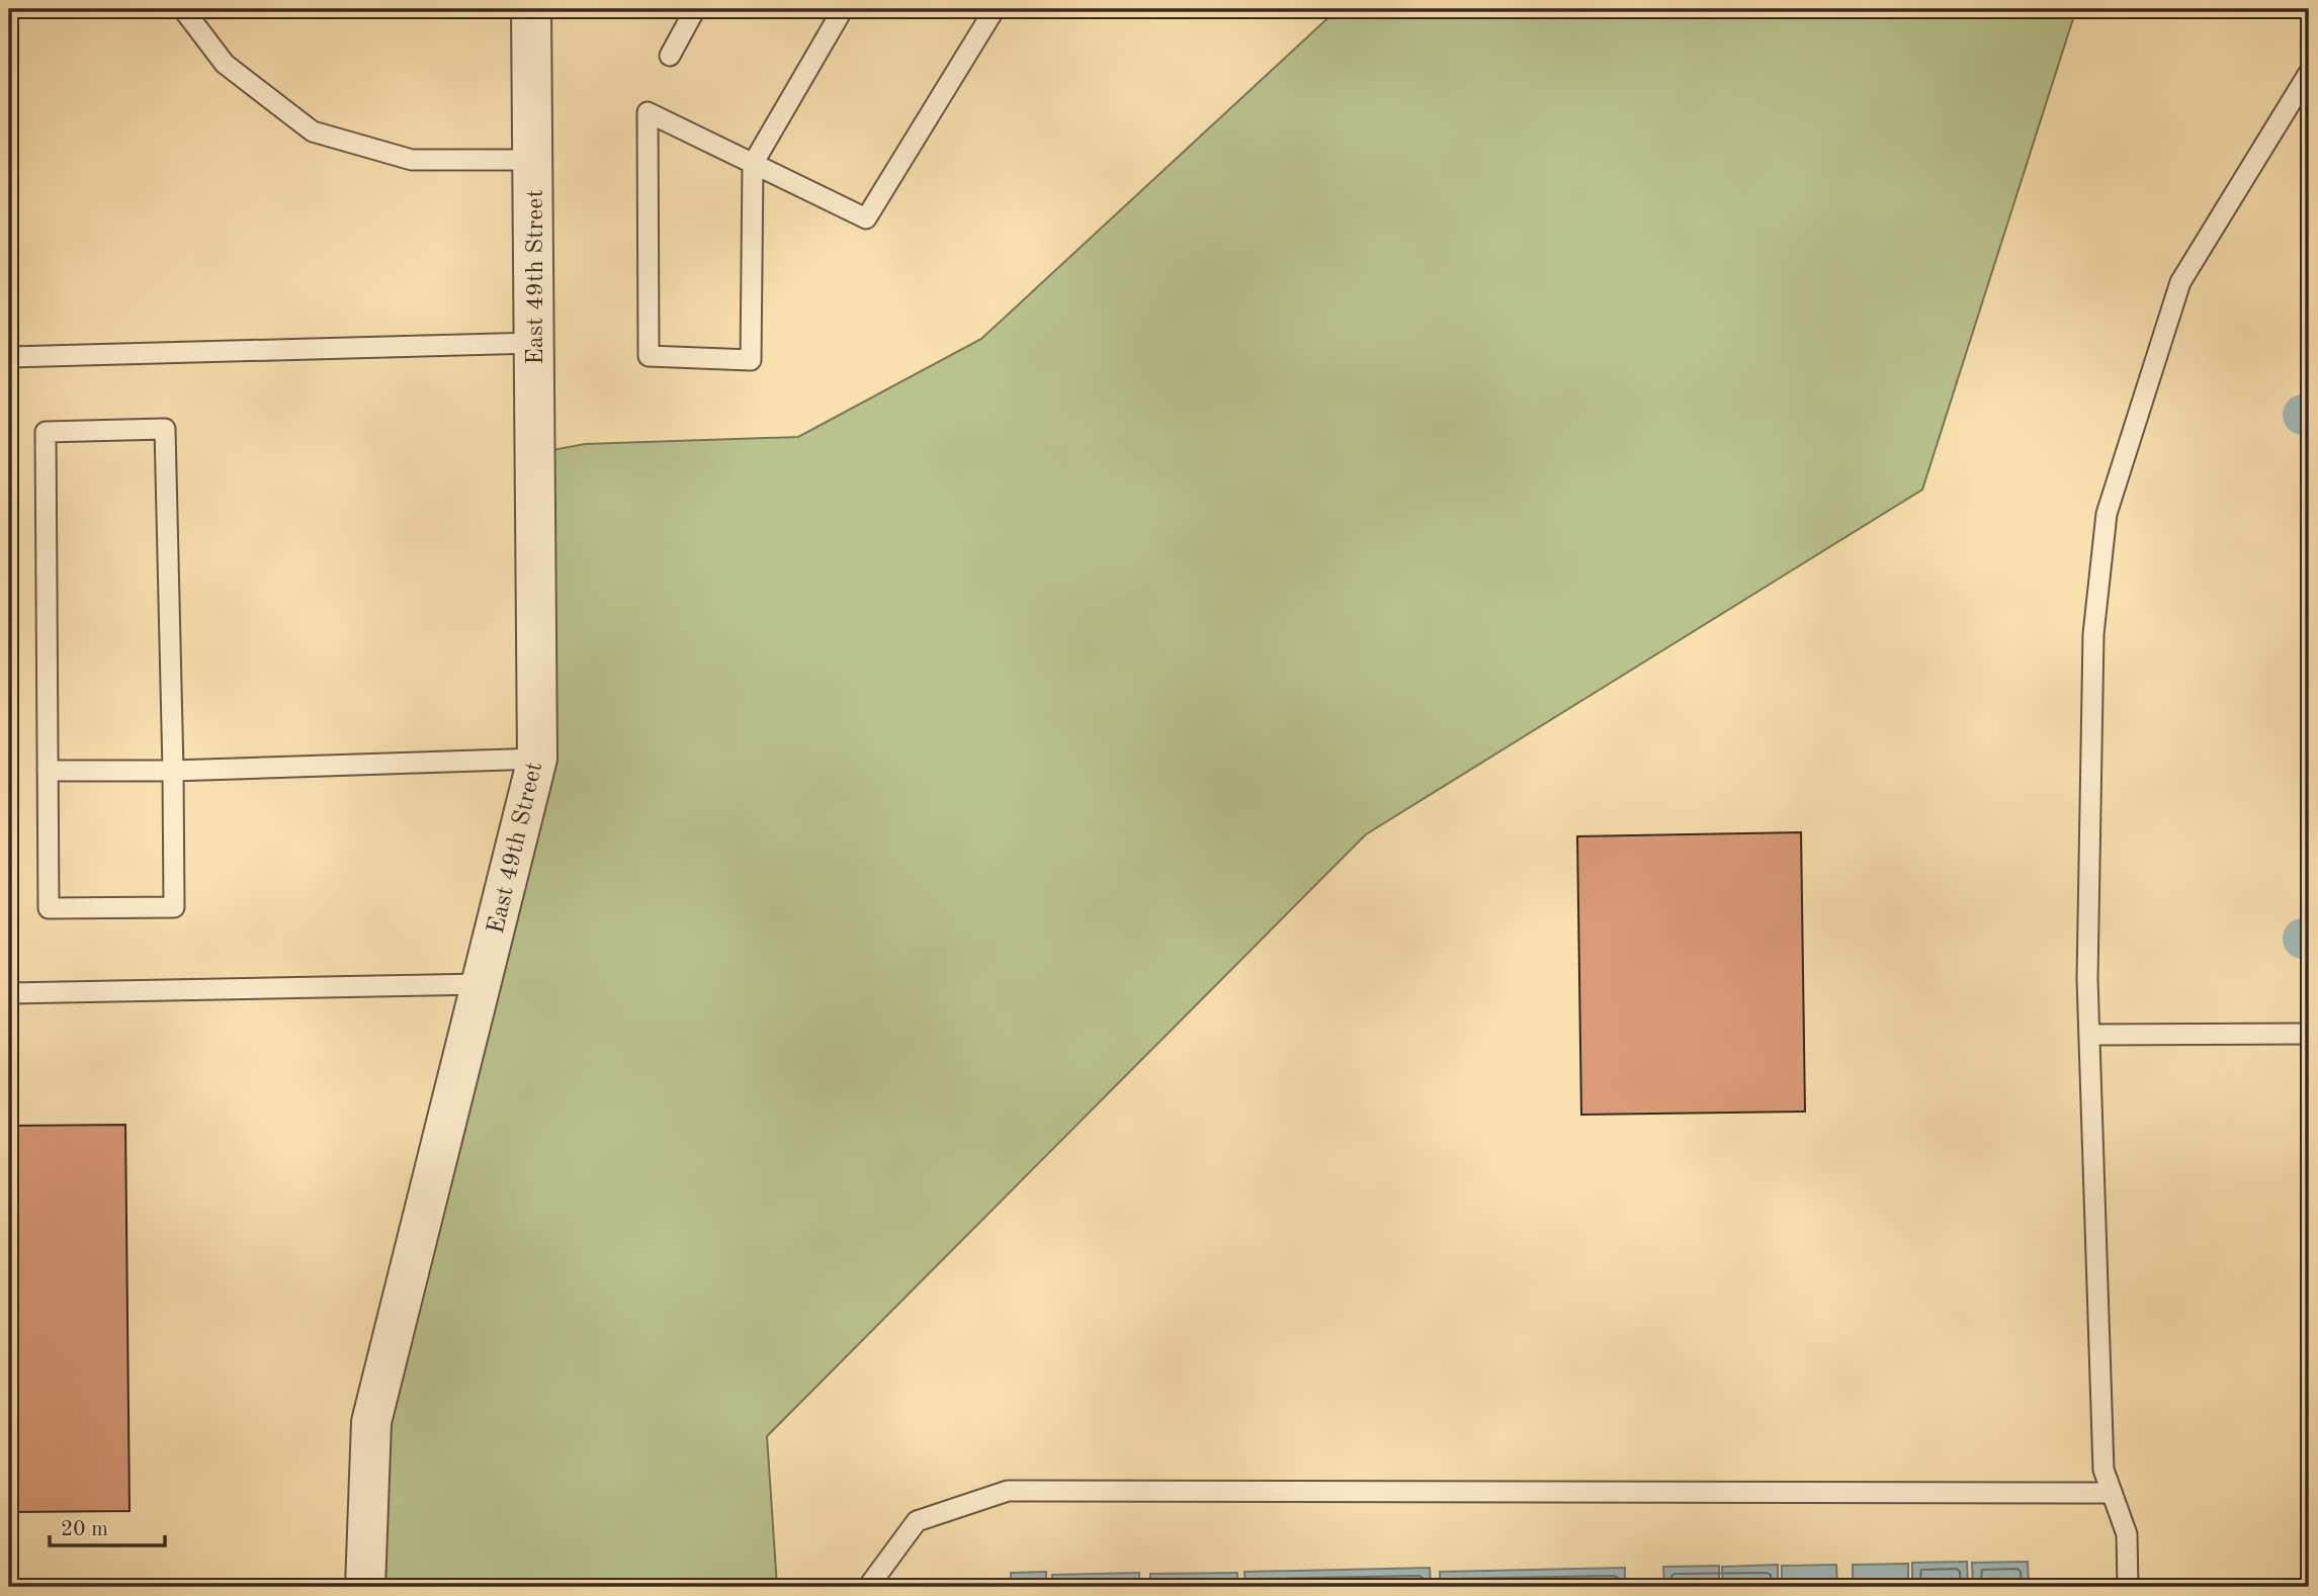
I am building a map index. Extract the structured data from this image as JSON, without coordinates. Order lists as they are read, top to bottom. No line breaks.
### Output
{"streets":{"street":["East 49th Street"]},"scale_bar":"20 m"}
